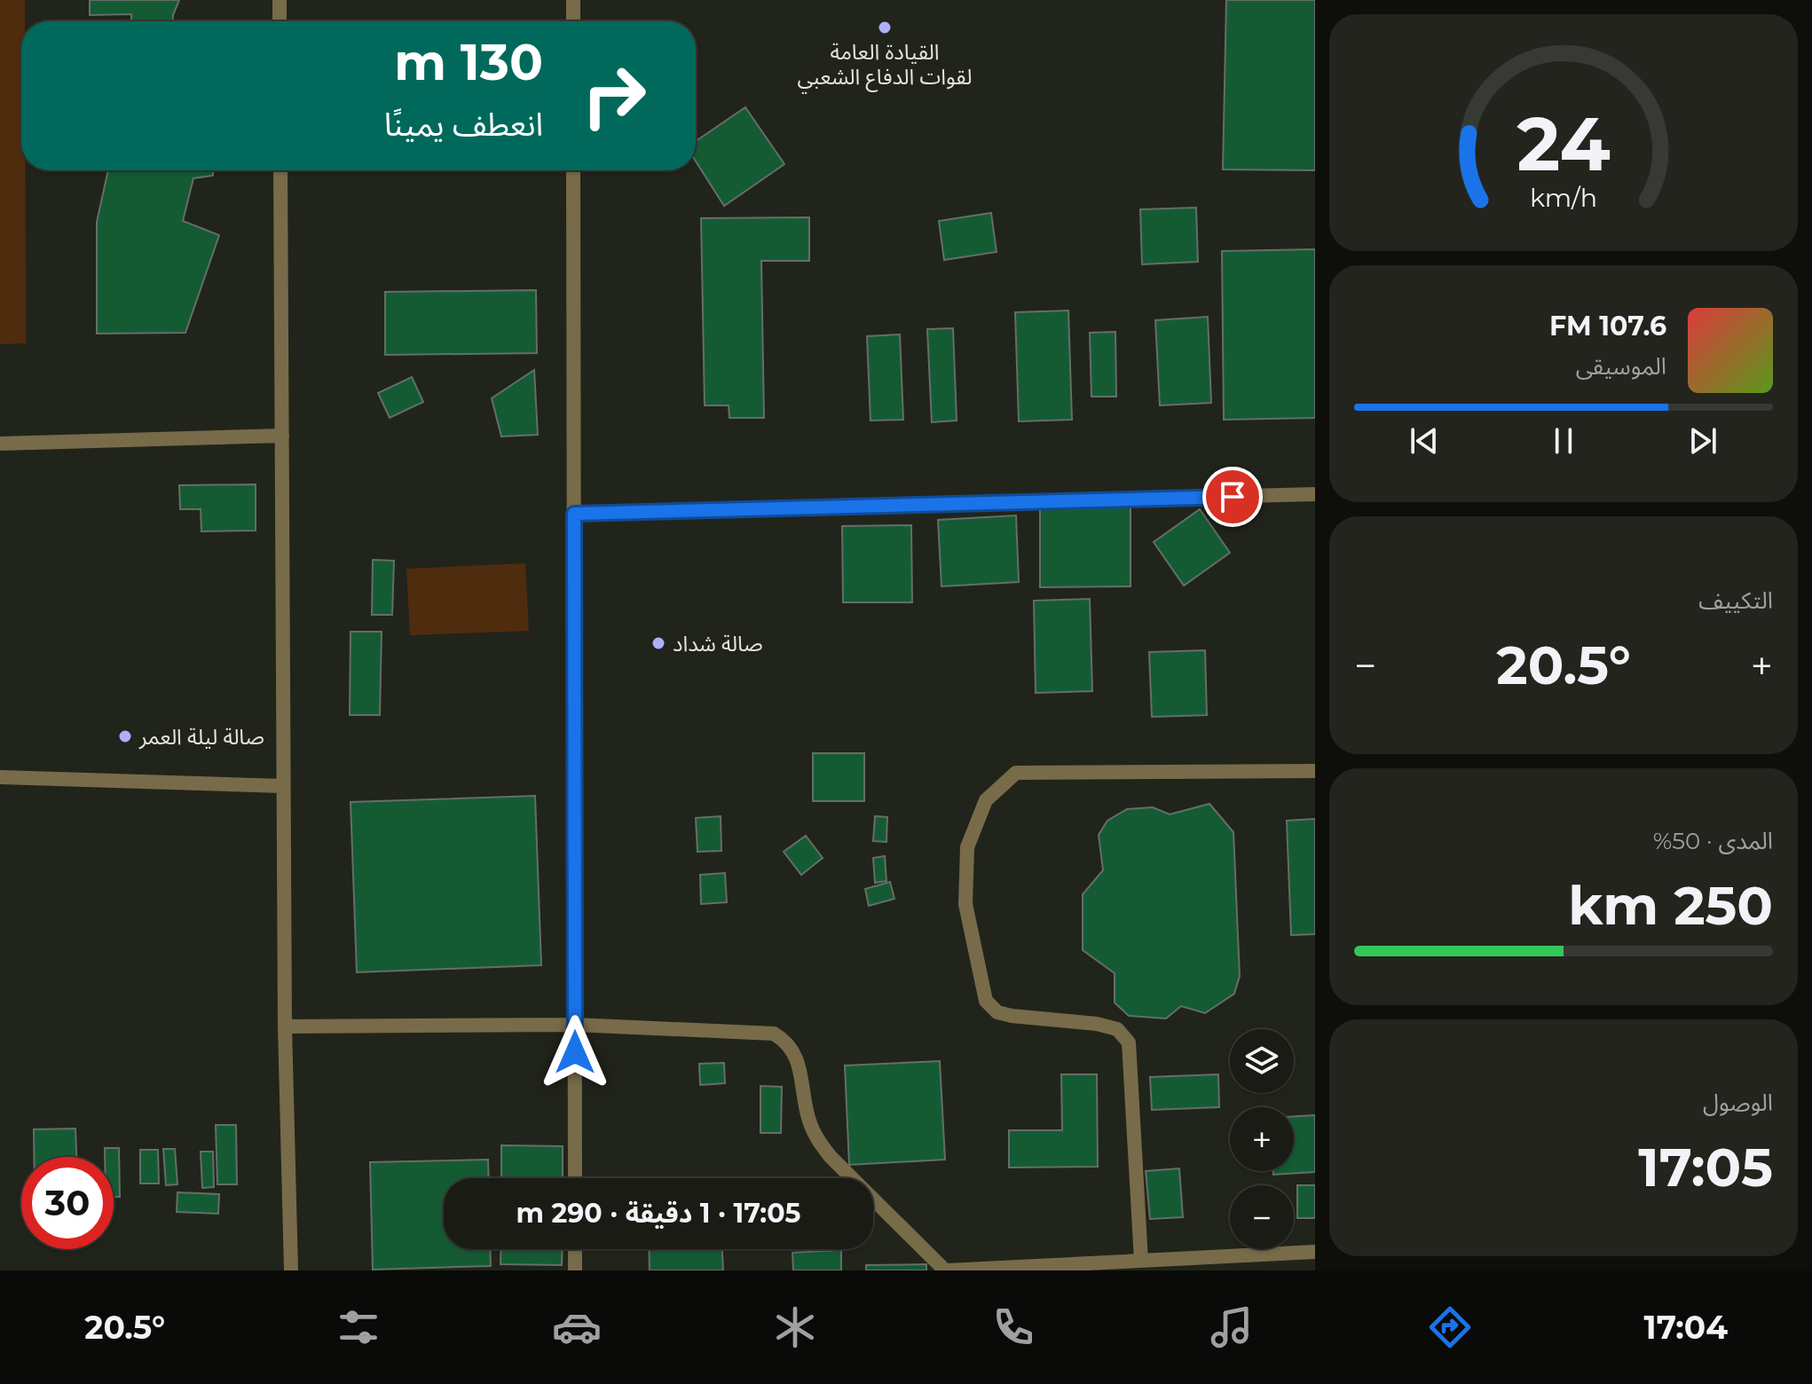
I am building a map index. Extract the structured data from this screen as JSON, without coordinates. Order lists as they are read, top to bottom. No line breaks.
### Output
{"places":["القيادة العامة لقوات الدفاع الشعبي","صالة شداد","صالة ليلة العمر"],"page":{"turn":["130 m","انعطف يمينًا"],"song":["107.6 FM","الموسيقى"],"tile":["التكييف",["المدى · 50%","250 km"],["الوصول","17:05"]],"heat":["−","20.5°","+"],"map_buttons":["+","−"],"limit":"30","trip":"17:05 · 1 دقيقة · 290 m","tabs":["17:04","20.5°"],"gauge":["24","km/h"]}}
